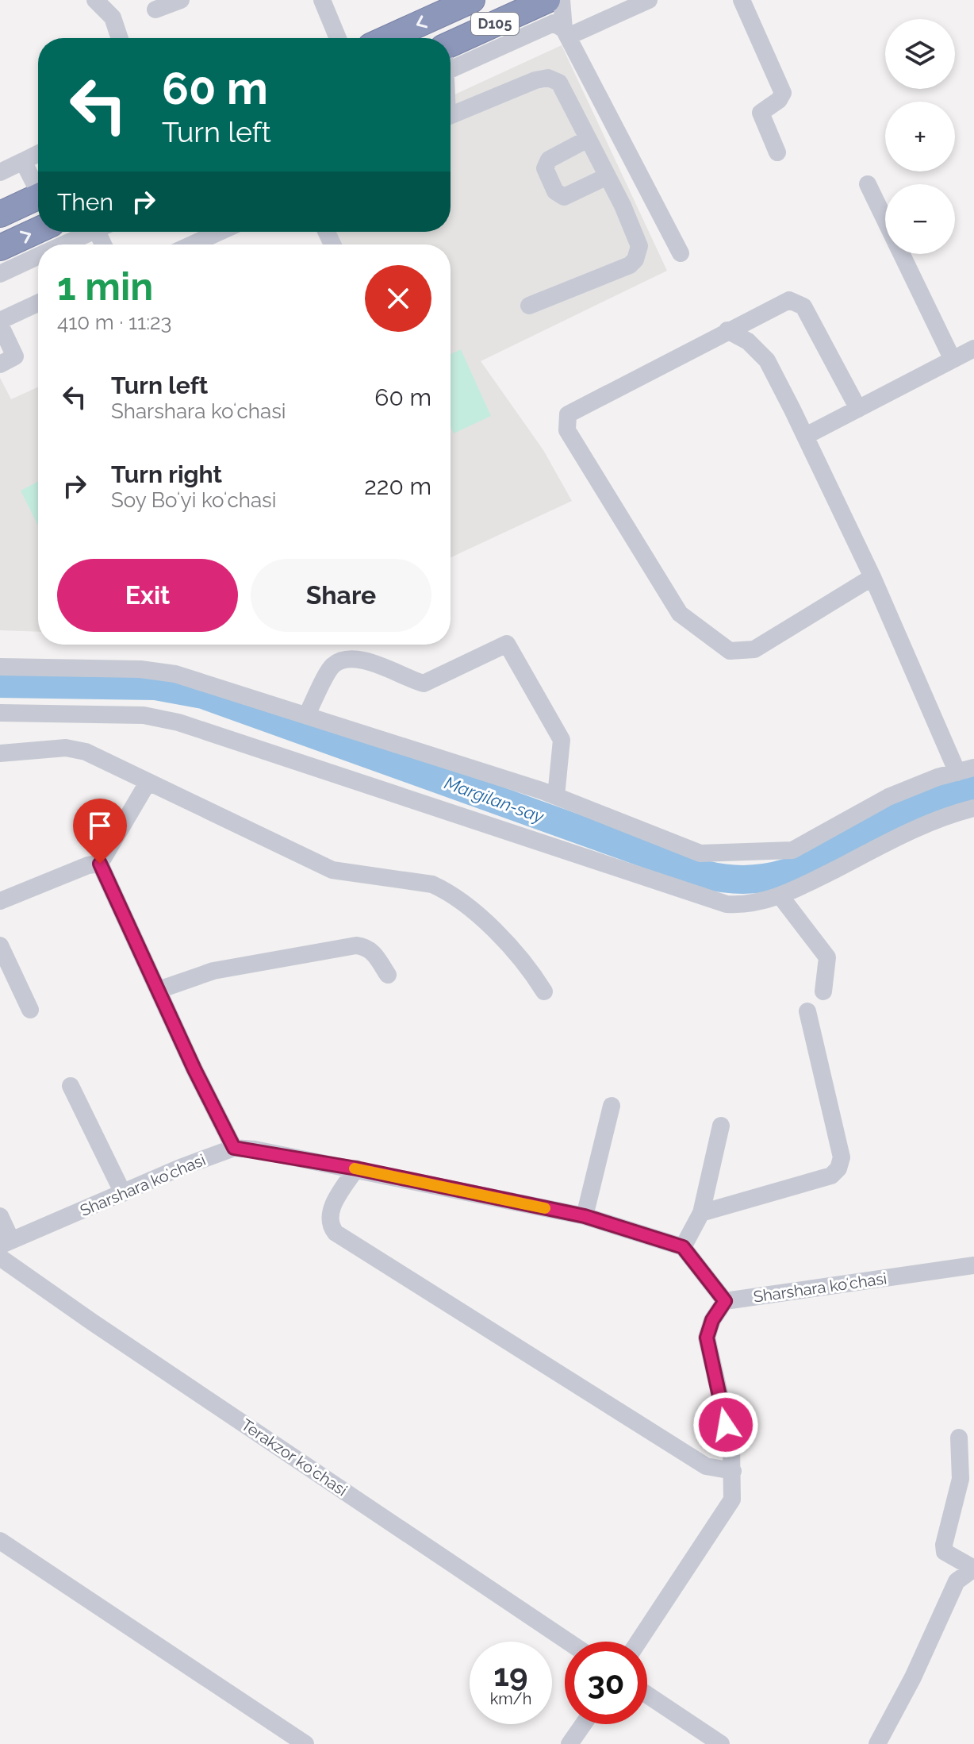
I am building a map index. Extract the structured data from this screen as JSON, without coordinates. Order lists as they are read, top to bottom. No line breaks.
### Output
{"streets":{"highway":["D105"],"street":["Sharshara koʻchasi","Terakzor koʻchasi"]},"water":["Margilan-say"],"page":{"map_buttons":["+","−"],"turn":["60 m","Turn left"],"then":"Then","heading":["1 min","410 m · 11:23"],"list":[{"name":"Turn left","note":"Sharshara koʻchasi","value":"60 m"},{"name":"Turn right","note":"Soy Boʻyi koʻchasi","value":"220 m"}],"buttons":["Exit","Share"],"speed":"19 km/h","limit":"30"}}
